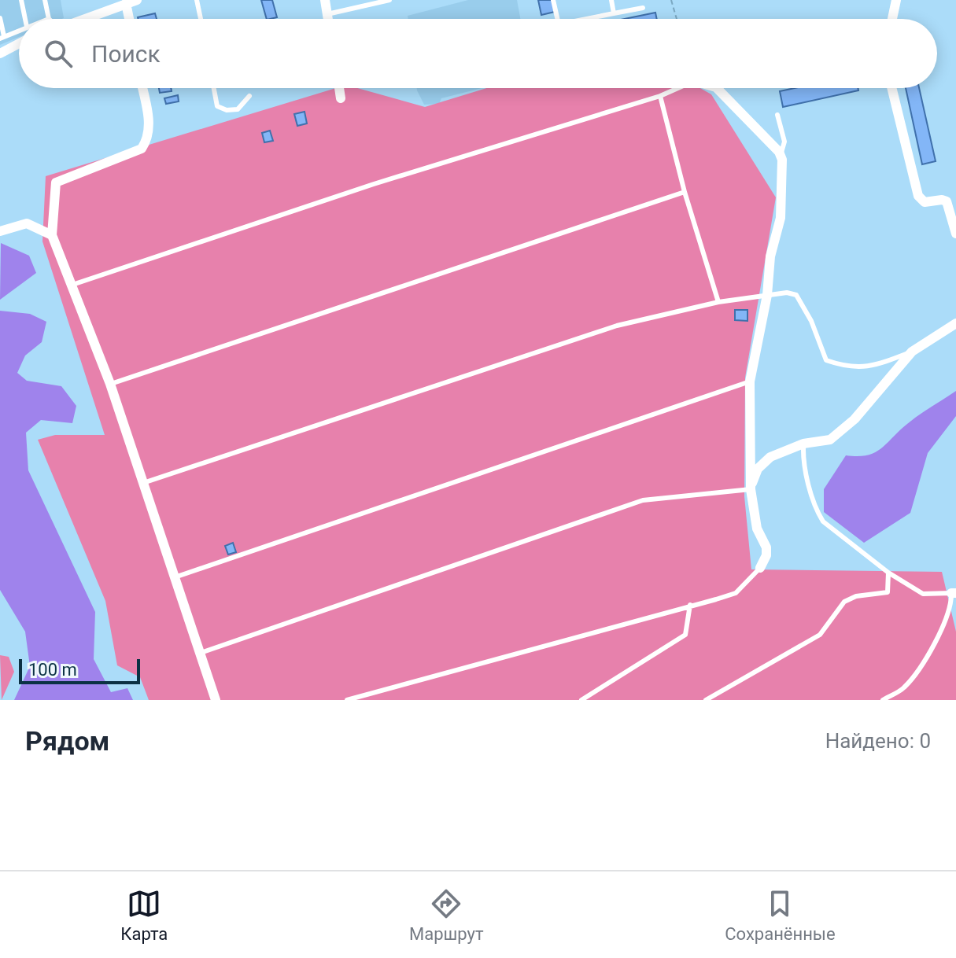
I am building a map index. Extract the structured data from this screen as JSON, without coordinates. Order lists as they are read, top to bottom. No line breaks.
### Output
{"scale_bar":"100 m","page":{"search":"Поиск","scale":"100 m","heading":["Рядом","Найдено: 0"],"nav":["Карта","Маршрут","Сохранённые"]}}
